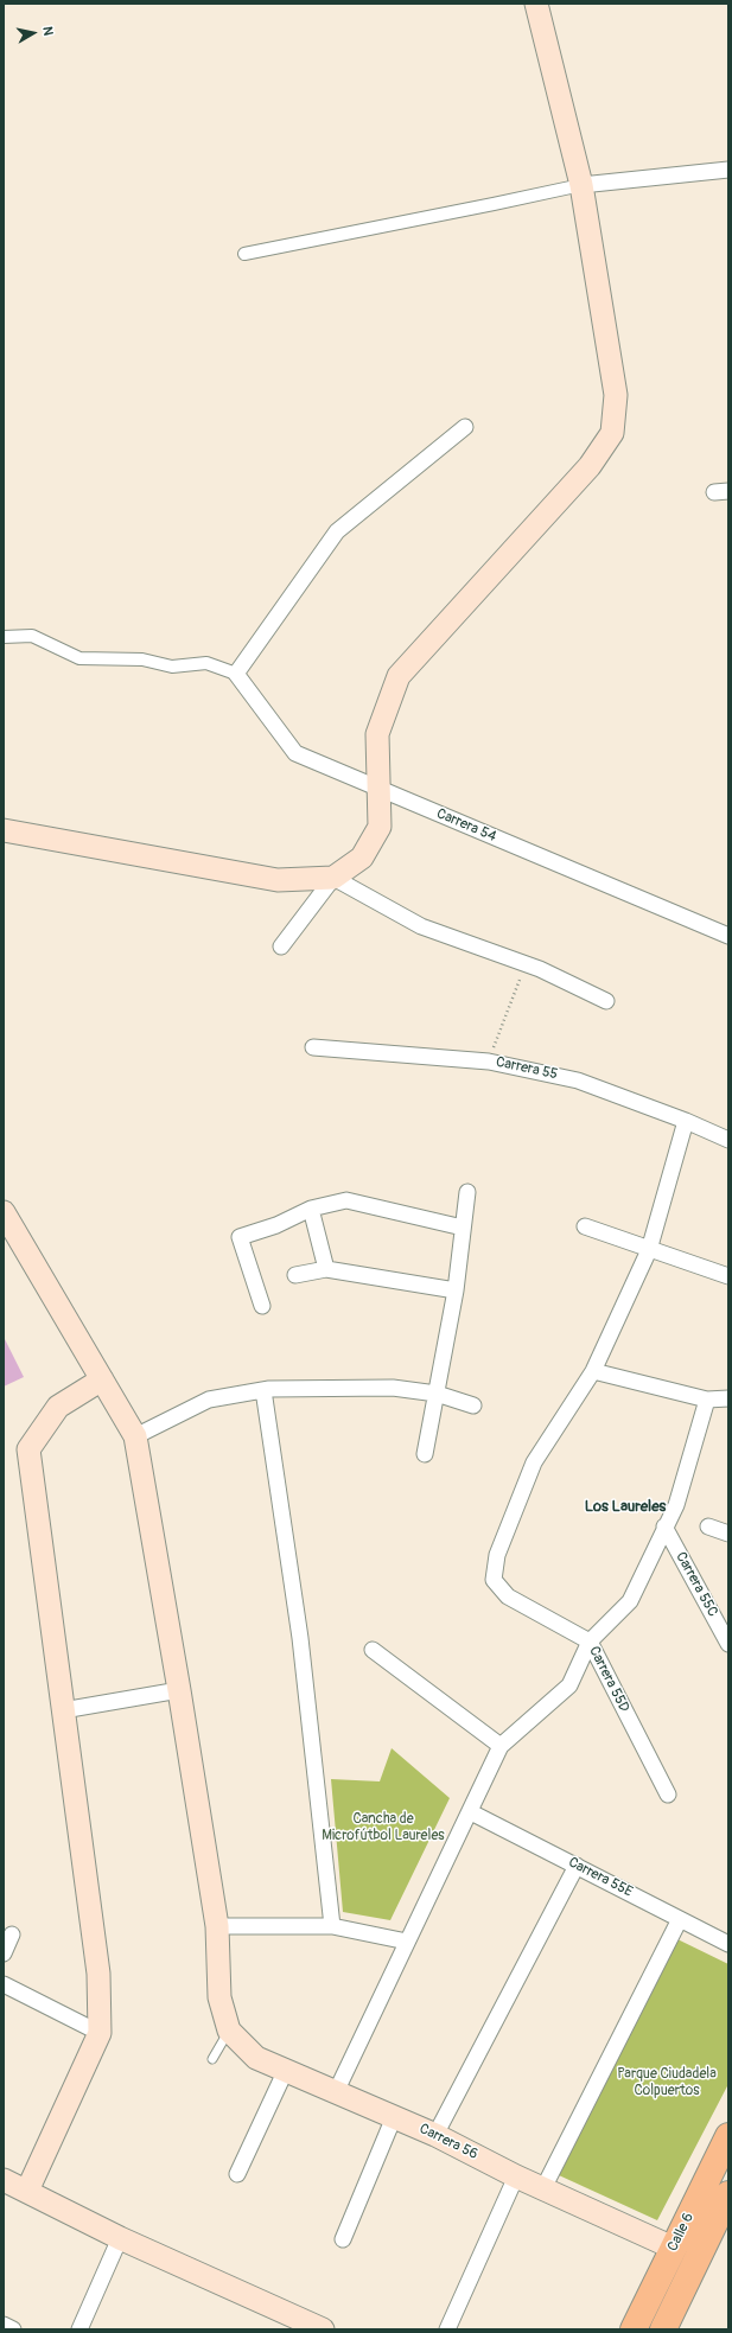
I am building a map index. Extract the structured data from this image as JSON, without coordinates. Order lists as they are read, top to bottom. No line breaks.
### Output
{"streets":{"highway":["Calle 6"],"main road":["Carrera 56"],"street":["Carrera 54","Carrera 55","Carrera 55C","Carrera 55D","Carrera 55E"]},"crossings":[["Carrera 56","Calle 6"]],"districts":["Los Laureles"],"parks":["Cancha de Microfútbol Laureles","Parque Ciudadela Colpuertos"],"north":"right"}
